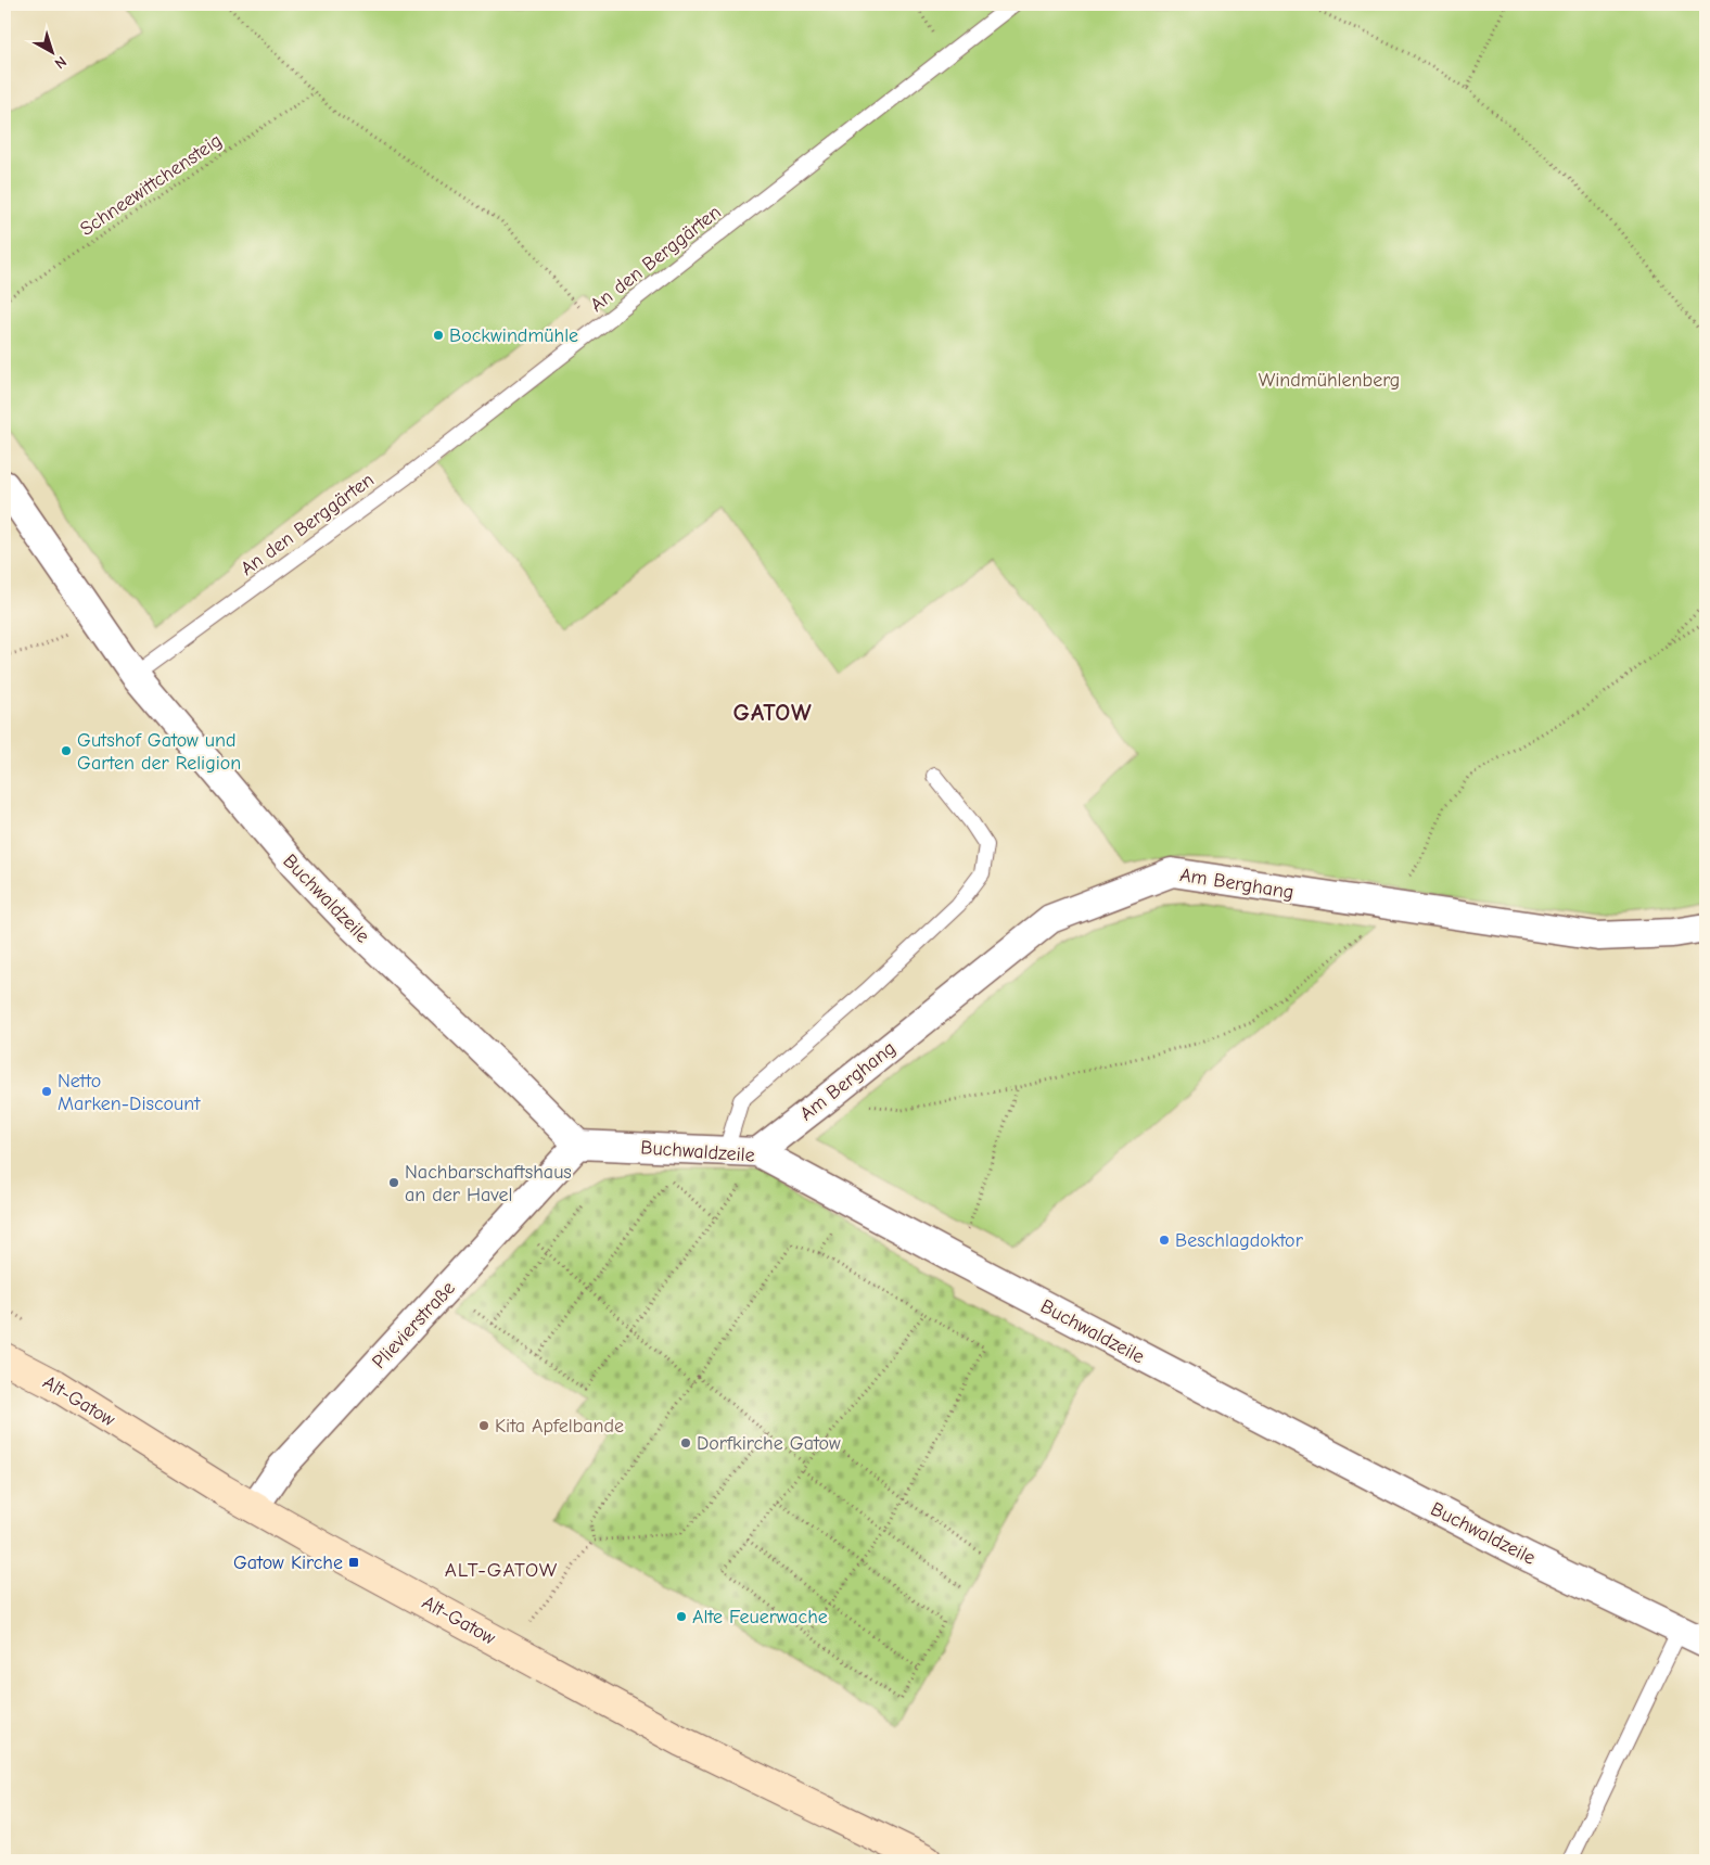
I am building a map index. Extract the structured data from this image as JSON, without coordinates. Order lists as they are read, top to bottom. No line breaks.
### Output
{"streets":{"main road":["Alt-Gatow"],"street":["Am Berghang","Buchwaldzeile","Plievierstraße"],"lane":["An den Berggärten"],"path":["Schneewittchensteig"]},"crossings":[["An den Berggärten","Buchwaldzeile"],["Am Berghang","Buchwaldzeile"],["Buchwaldzeile","Plievierstraße"],["Plievierstraße","Alt-Gatow"]],"districts":["GATOW","ALT-GATOW"],"parks":["Windmühlenberg"],"places":{"other":["Bockwindmühle","Gutshof Gatow und Garten der Religion","Netto Marken-Discount","Nachbarschaftshaus an der Havel","Beschlagdoktor","Kita Apfelbande","Dorfkirche Gatow","Alte Feuerwache"],"transit":["Gatow Kirche"]},"north":"bottom right"}
